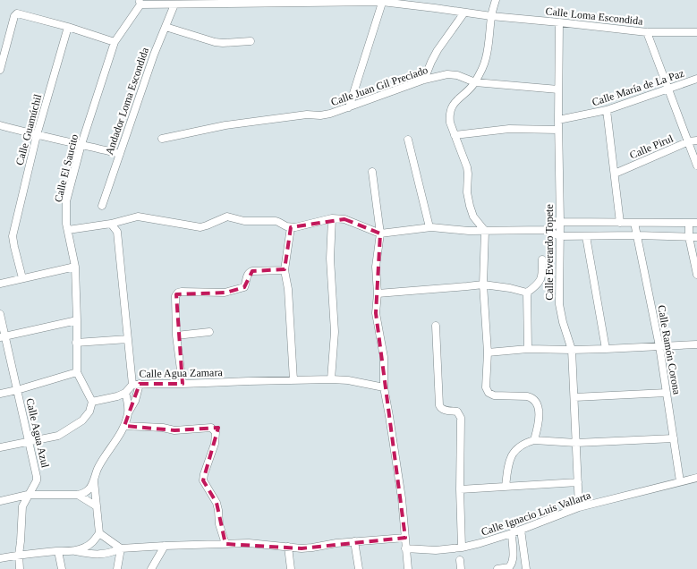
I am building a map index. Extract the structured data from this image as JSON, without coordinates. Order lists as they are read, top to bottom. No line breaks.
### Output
{"streets":{"street":["Calle Loma Escondida","Calle Juan Gil Preciado","Calle María de La Paz","Andador Loma Escondida","Calle Guamúchil","Calle Pirul","Calle El Saucito","Calle Everardo Topete","Calle Ramón Corona","Calle Agua Zamara","Calle Agua Azul","Calle Ignacio Luis Vallarta"]},"crossings":[["Calle Loma Escondida","Andador Loma Escondida"],["Calle Loma Escondida","Calle El Saucito"],["Calle Loma Escondida","Calle Everardo Topete"],["Calle Juan Gil Preciado","Calle Everardo Topete"],["Calle María de La Paz","Calle Everardo Topete"],["Calle Everardo Topete","Calle Ignacio Luis Vallarta"],["Calle Ramón Corona","Calle Ignacio Luis Vallarta"]]}
